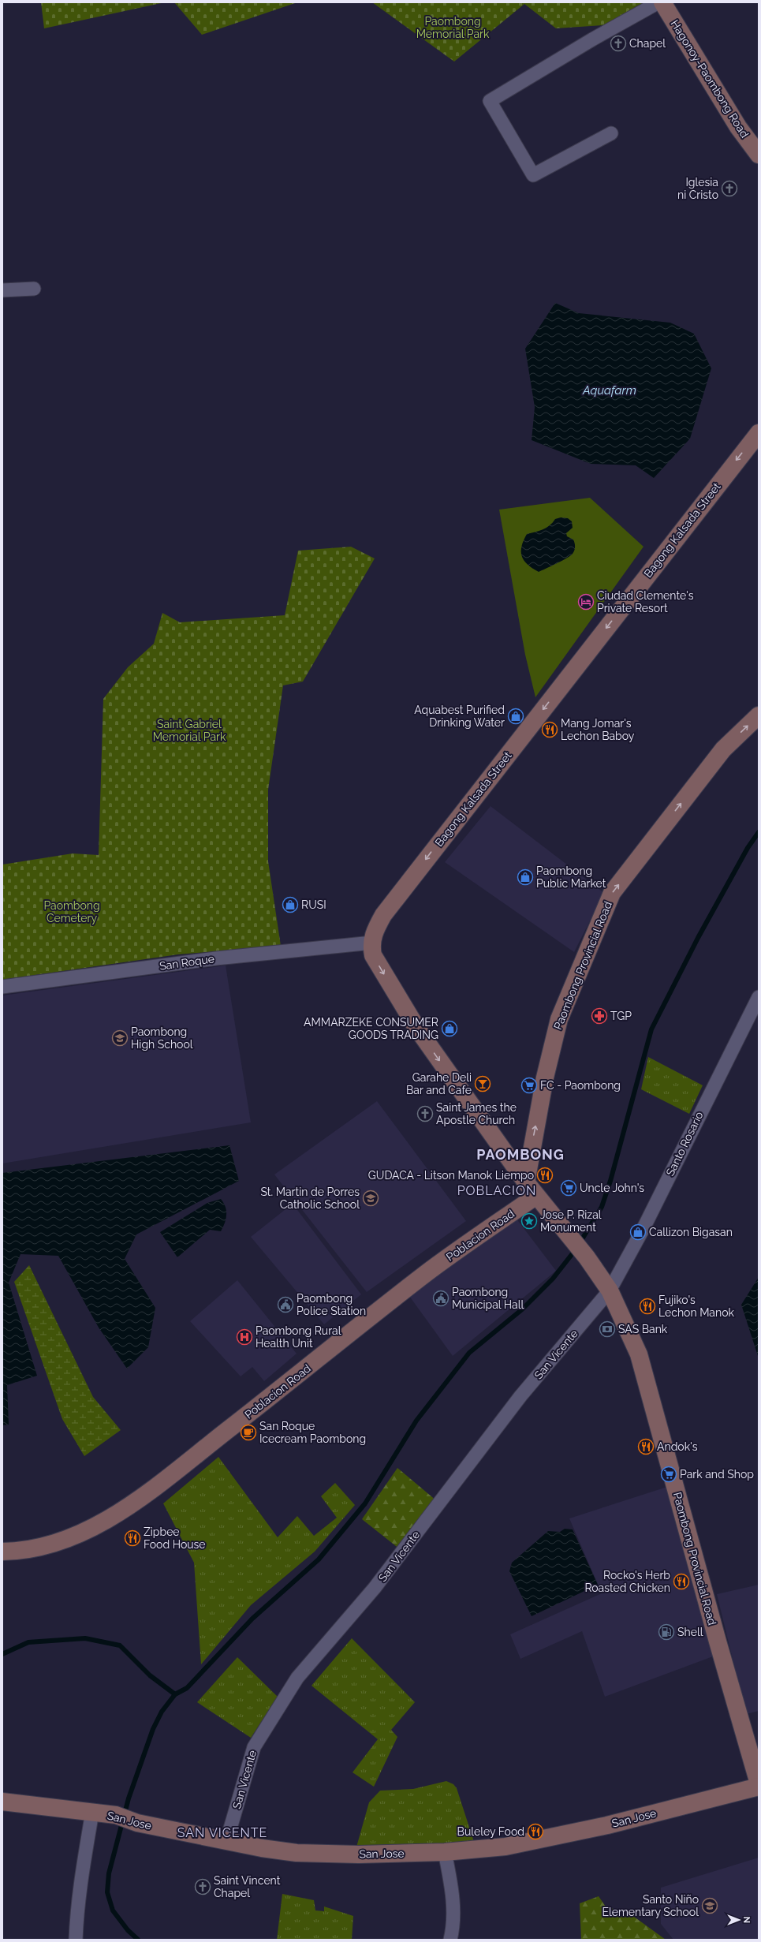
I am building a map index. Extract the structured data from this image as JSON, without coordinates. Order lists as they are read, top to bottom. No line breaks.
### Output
{"streets":{"main road":["Hagonoy-Paombong Road","Bagong Kalsada Street","Paombong Provincial Road","Poblacion Road","San Jose"],"street":["San Roque","Santo Rosario","San Vicente"]},"crossings":[["Bagong Kalsada Street","San Roque"],["Bagong Kalsada Street","Paombong Provincial Road"],["Bagong Kalsada Street","Poblacion Road"],["Paombong Provincial Road","Santo Rosario"],["Paombong Provincial Road","Poblacion Road"],["Paombong Provincial Road","San Vicente"],["Santo Rosario","San Vicente"],["San Vicente","San Jose"]],"one_way":["Bagong Kalsada Street","Paombong Provincial Road"],"districts":["PAOMBONG","POBLACION","SAN VICENTE"],"water":["Aquafarm"],"parks":["Paombong Memorial Park","Saint Gabriel Memorial Park","Paombong Cemetery"],"places":{"church":["Chapel","Iglesia ni Cristo","Saint James the Apostle Church","Saint Vincent Chapel"],"hotel":["Ciudad Clemente's Private Resort"],"shop":["Aquabest Purified Drinking Water","Paombong Public Market","RUSI","AMMARZEKE CONSUMER GOODS TRADING","Callizon Bigasan"],"restaurant":["Mang Jomar's Lechon Baboy","GUDACA - Litson Manok Liempo","Fujiko's Lechon Manok","Andok's","Zipbee Food House","Rocko's Herb Roasted Chicken","Buleley Food"],"pharmacy":["TGP"],"school or university":["Paombong High School","St. Martin de Porres Catholic School","Santo Niño Elementary School"],"bar":["Garahe Deli Bar and Cafe"],"supermarket":["FC - Paombong","Uncle John's","Park and Shop"],"place":["Jose P. Rizal Monument"],"public building":["Paombong Municipal Hall","Paombong Police Station"],"bank":["SAS Bank"],"hospital":["Paombong Rural Health Unit"],"cafe":["San Roque Icecream Paombong"],"fuel station":["Shell"]},"north":"right"}
